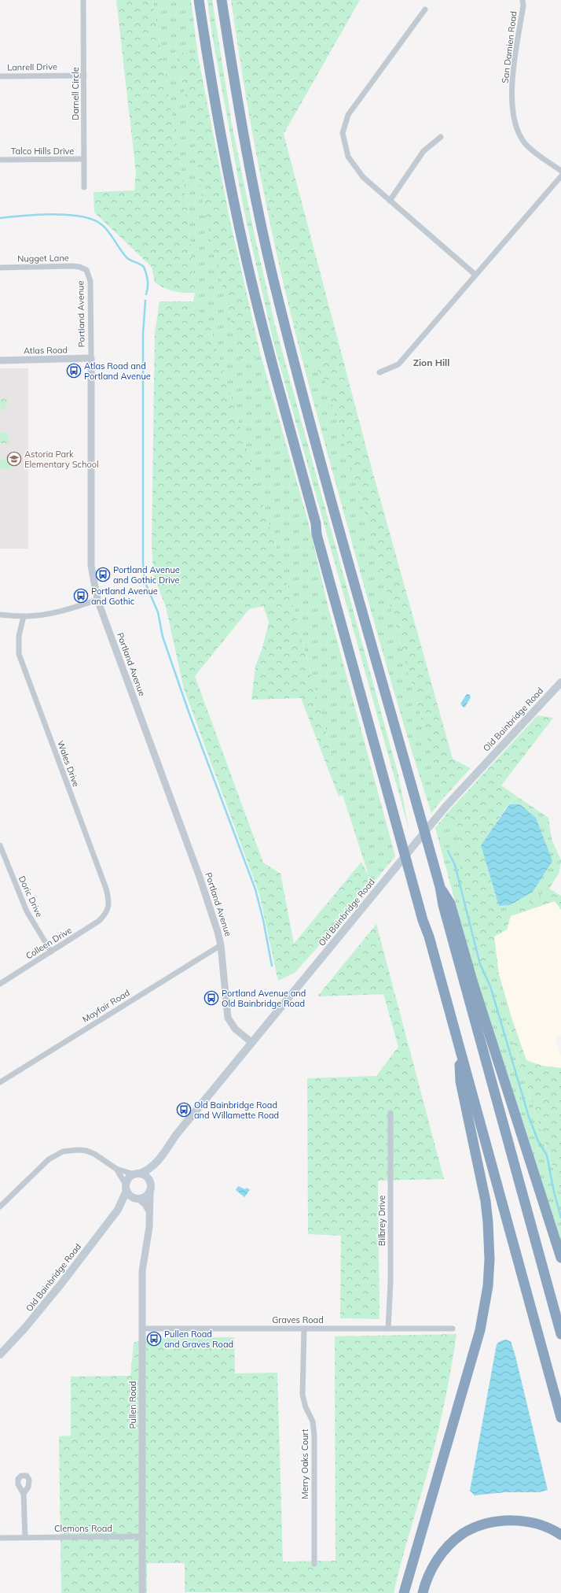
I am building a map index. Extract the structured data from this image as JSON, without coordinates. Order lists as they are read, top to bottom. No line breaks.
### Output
{"streets":{"main road":["Old Bainbridge Road"],"street":["San Damien Road","Lanrell Drive","Darnell Circle","Talco Hills Drive","Nugget Lane","Portland Avenue","Atlas Road","Wales Drive","Doric Drive","Colleen Drive","Mayfair Road","Bilbrey Drive","Graves Road","Pullen Road","Merry Oaks Court","Clemons Road"]},"crossings":[["Lanrell Drive","Darnell Circle"],["Darnell Circle","Talco Hills Drive"],["Nugget Lane","Portland Avenue"],["Portland Avenue","Atlas Road"],["Portland Avenue","Old Bainbridge Road"],["Portland Avenue","Mayfair Road"],["Old Bainbridge Road","Pullen Road"],["Wales Drive","Colleen Drive"],["Doric Drive","Colleen Drive"],["Bilbrey Drive","Graves Road"],["Graves Road","Pullen Road"],["Graves Road","Merry Oaks Court"],["Pullen Road","Clemons Road"]],"districts":["Zion Hill"],"places":{"bus stop":["Atlas Road and Portland Avenue","Portland Avenue and Gothic Drive","Portland Avenue and Gothic","Portland Avenue and Old Bainbridge Road","Old Bainbridge Road and Willamette Road","Pullen Road and Graves Road"],"school or university":["Astoria Park Elementary School"]}}
